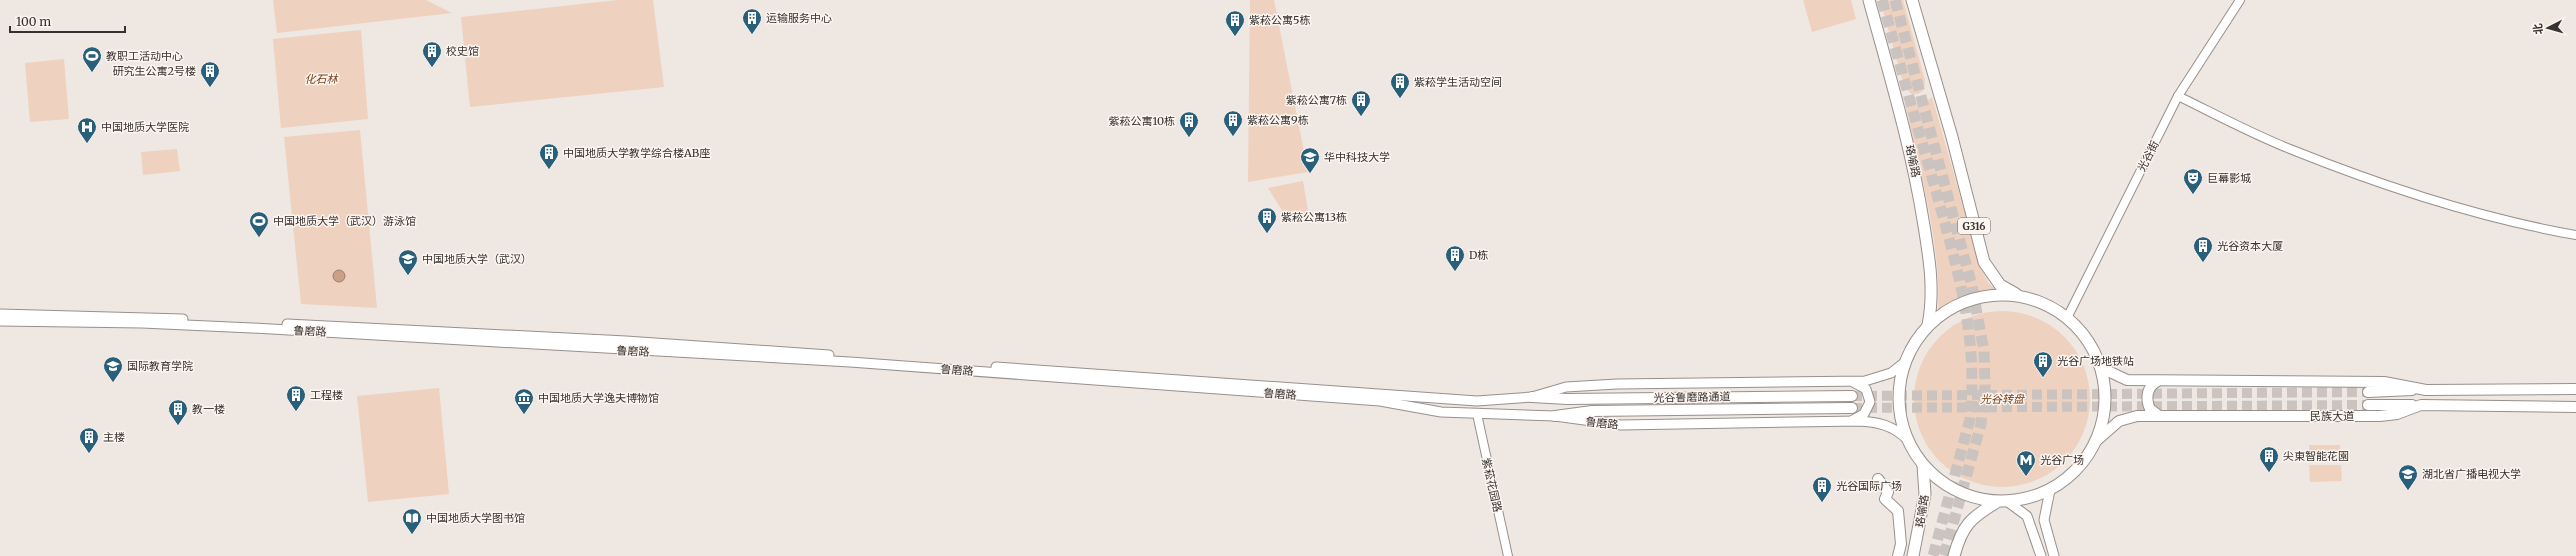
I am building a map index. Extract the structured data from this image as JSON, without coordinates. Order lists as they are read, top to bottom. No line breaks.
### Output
{"streets":{"highway":["珞喻路","G316"],"main road":["鲁磨路","光谷鲁磨路通道","民族大道"],"street":["光谷街","紫菘花园路"]},"crossings":[["鲁磨路","光谷鲁磨路通道"],["鲁磨路","紫菘花园路"]],"parks":["化石林","光谷转盘"],"places":{"building":["运输服务中心","紫菘公寓5栋","校史馆","研究生公寓2号楼","紫菘学生活动空间","紫菘公寓7栋","紫菘公寓9栋","紫菘公寓10栋","中国地质大学教学综合楼AB座","紫菘公寓13栋","光谷资本大厦","D栋","光谷广场地铁站","工程楼","教一楼","主楼","尖東智能花園","光谷国际广场"],"sports":["教职工活动中心","中国地质大学（武汉）游泳馆"],"hospital":["中国地质大学医院"],"school or university":["华中科技大学","中国地质大学（武汉）","国际教育学院","湖北省广播电视大学"],"theatre":["巨幕影城"],"museum":["中国地质大学逸夫博物馆"],"metro station":["光谷广场"],"library":["中国地质大学图书馆"]},"scale_bar":"100 m","north":"left"}
